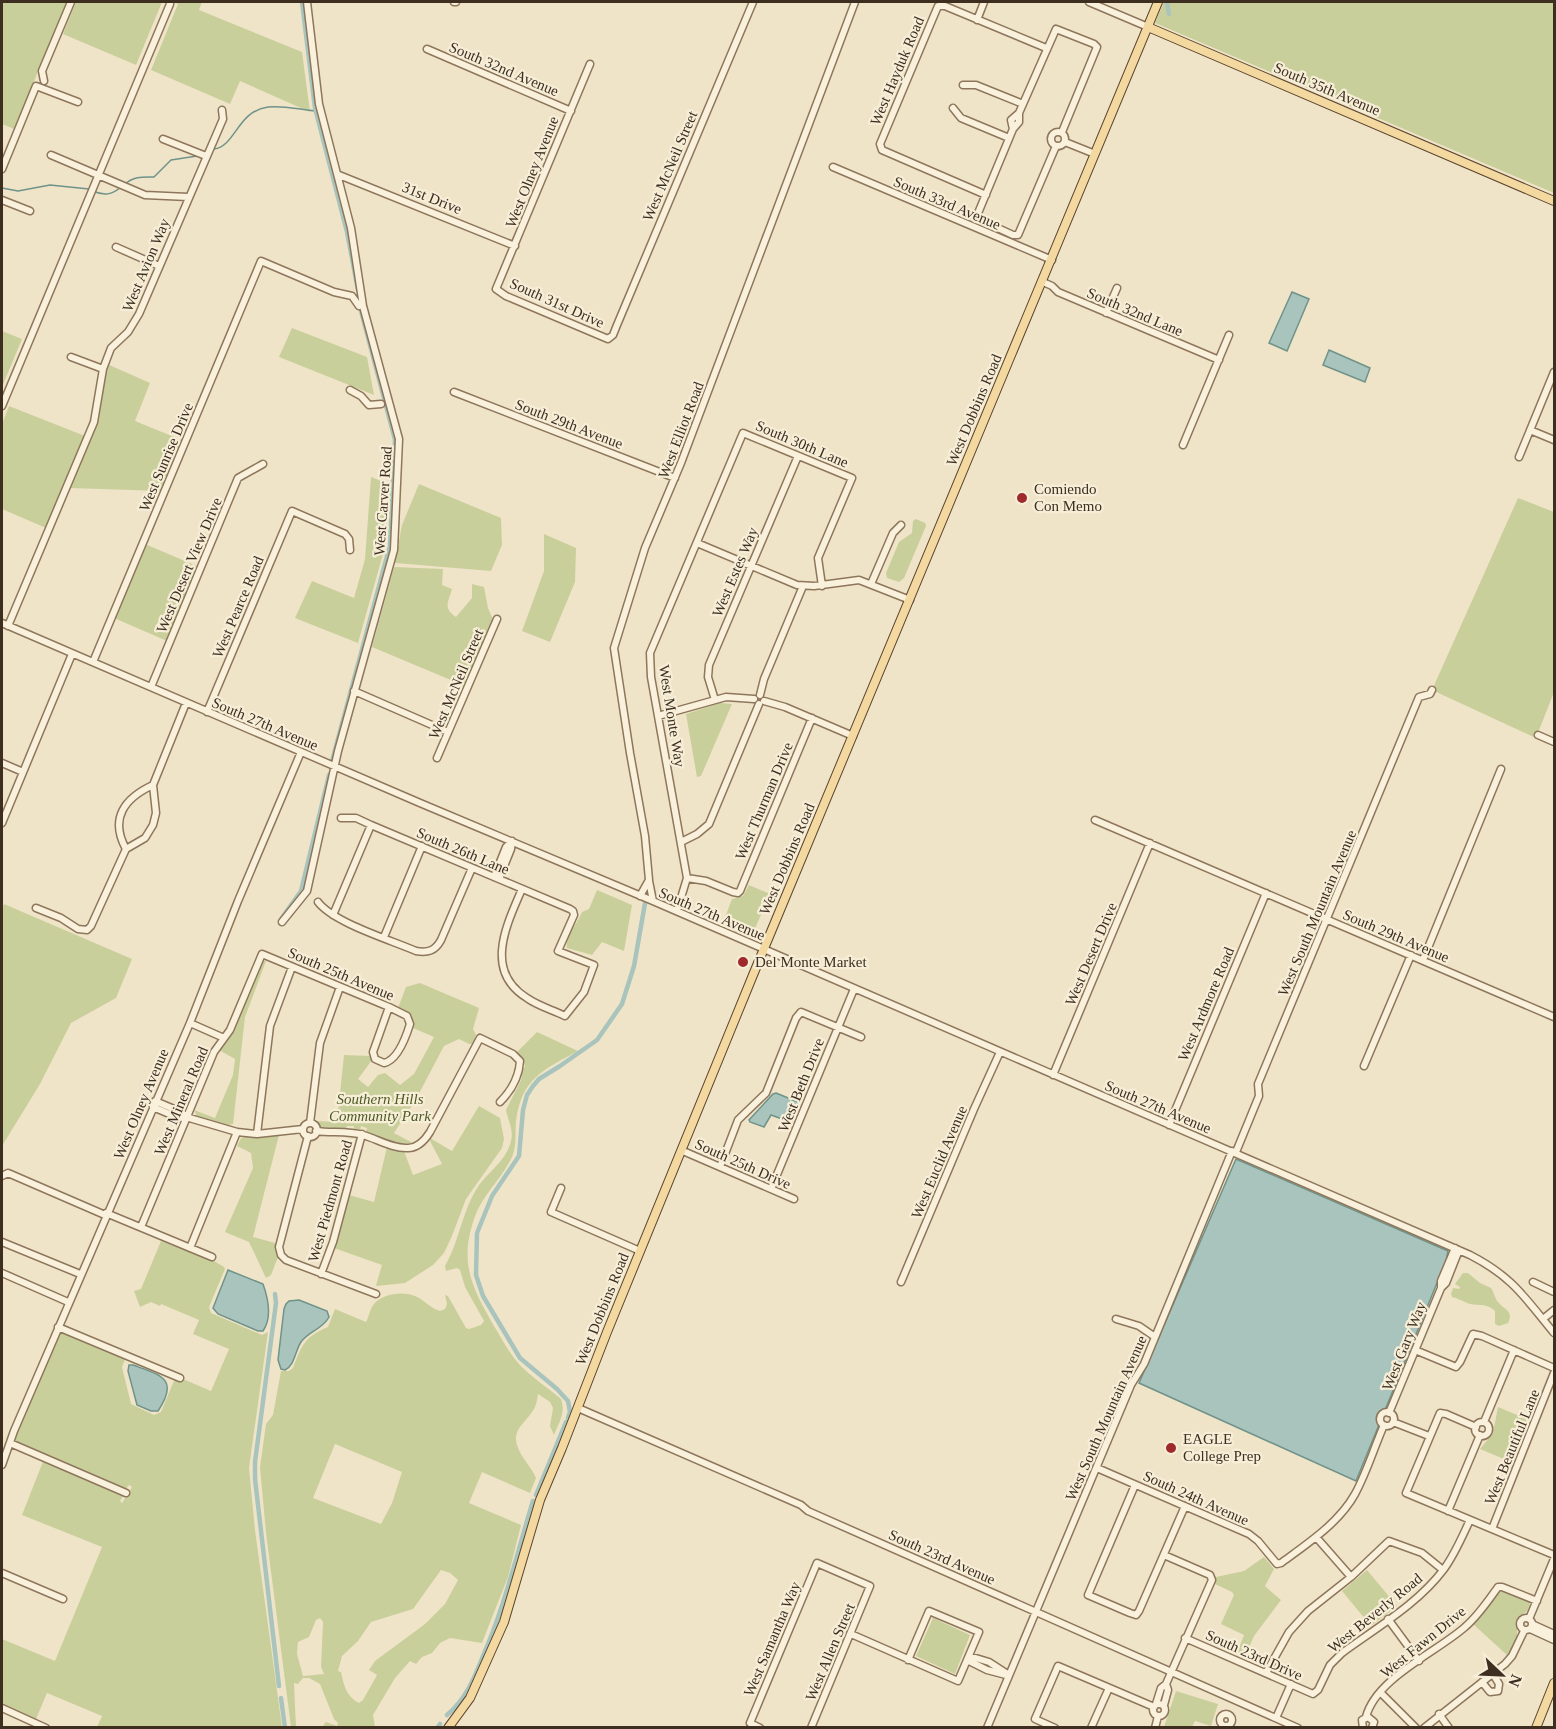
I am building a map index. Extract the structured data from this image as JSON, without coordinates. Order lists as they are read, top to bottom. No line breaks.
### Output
{"streets":{"main road":["South 35th Avenue","West Dobbins Road"],"street":["South 32nd Avenue","West Hayduk Road","West McNeil Street","West Olney Avenue","31st Drive","South 33rd Avenue","West Avion Way","South 31st Drive","South 32nd Lane","South 29th Avenue","West Elliot Road","South 30th Lane","West Sunrise Drive","West Carver Road","West Desert View Drive","West Estes Way","West Pearce Road","West Monte Way","South 27th Avenue","West Thurman Drive","South 26th Lane","West South Mountain Avenue","West Desert Drive","South 25th Avenue","West Ardmore Road","West Beth Drive","West Mineral Road","West Euclid Avenue","South 25th Drive","West Piedmont Road","West Gary Way","West Beautiful Lane","South 24th Avenue","South 23rd Avenue","West Beverly Road","West Samantha Way","West Fawn Drive","West Allen Street","South 23rd Drive"]},"crossings":[["South 32nd Avenue","West Olney Avenue"],["South 35th Avenue","West Dobbins Road"],["West McNeil Street","South 31st Drive"],["West Olney Avenue","31st Drive"],["West Olney Avenue","South 31st Drive"],["West Olney Avenue","South 27th Avenue"],["31st Drive","West Carver Road"],["South 33rd Avenue","West Dobbins Road"],["West Avion Way","South 27th Avenue"],["South 32nd Lane","West Dobbins Road"],["West Dobbins Road","South 27th Avenue"],["West Dobbins Road","South 25th Drive"],["West Dobbins Road","South 23rd Avenue"],["South 29th Avenue","West Elliot Road"],["South 29th Avenue","West South Mountain Avenue"],["South 29th Avenue","West Desert Drive"],["South 29th Avenue","West Ardmore Road"],["West Elliot Road","South 27th Avenue"],["South 30th Lane","West Estes Way"],["South 30th Lane","West Monte Way"],["West Sunrise Drive","South 27th Avenue"],["West Carver Road","South 27th Avenue"],["West Desert View Drive","South 27th Avenue"],["West Pearce Road","South 27th Avenue"],["West Monte Way","South 27th Avenue"],["West Monte Way","West Thurman Drive"],["South 27th Avenue","West South Mountain Avenue"],["South 27th Avenue","West Desert Drive"],["South 27th Avenue","West Ardmore Road"],["South 27th Avenue","West Beth Drive"],["South 27th Avenue","West Euclid Avenue"],["South 27th Avenue","West Gary Way"],["West South Mountain Avenue","South 24th Avenue"],["West South Mountain Avenue","South 23rd Avenue"],["South 25th Avenue","West Mineral Road"],["West Beth Drive","South 25th Drive"],["West Beverly Road","South 23rd Drive"],["West Samantha Way","West Allen Street"]],"parks":["Southern Hills Community Park"],"places":["Comiendo Con Memo","Del Monte Market","EAGLE College Prep"],"north":"bottom right"}
